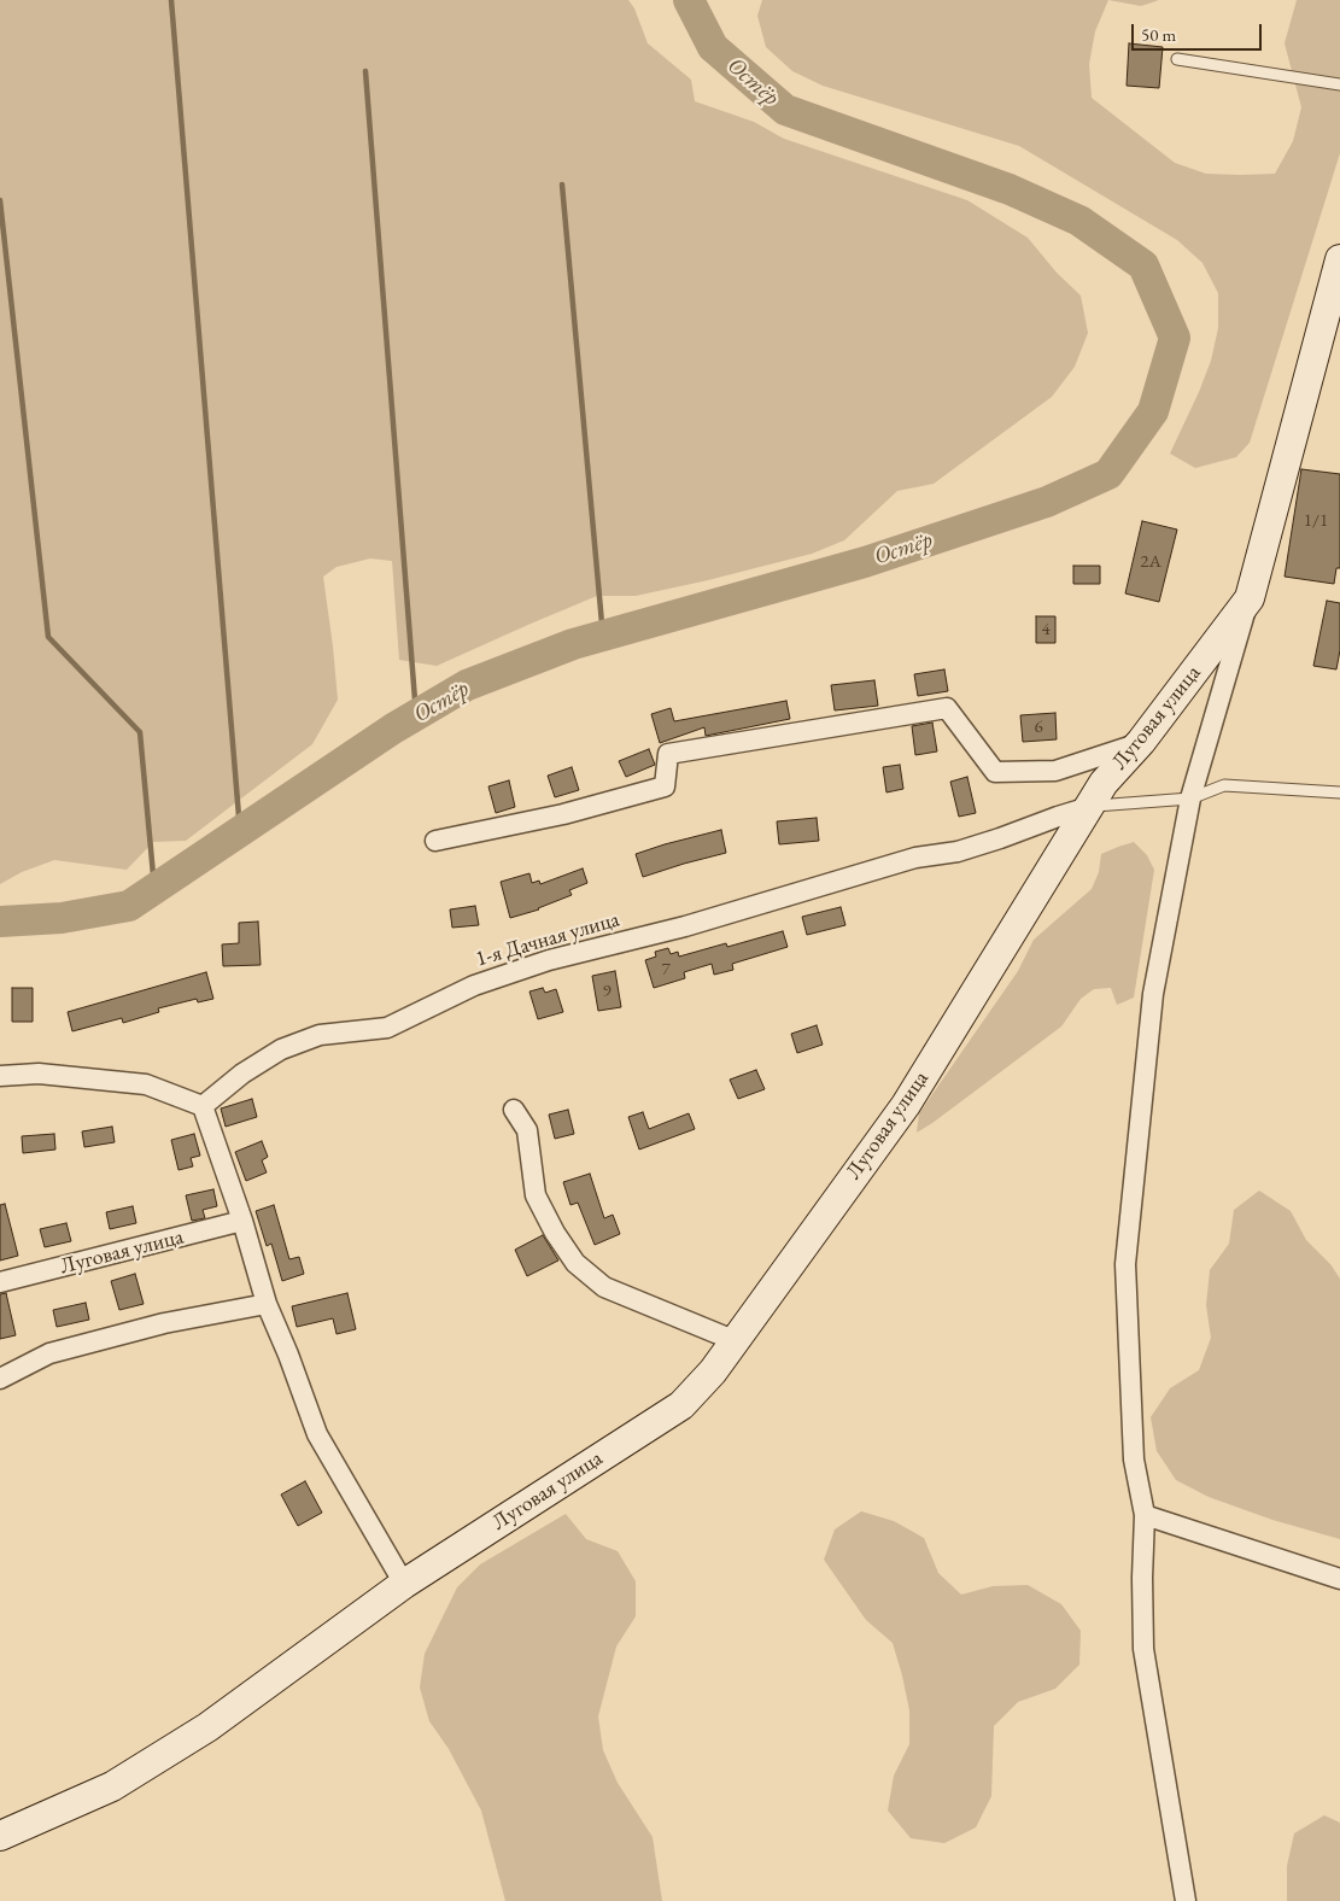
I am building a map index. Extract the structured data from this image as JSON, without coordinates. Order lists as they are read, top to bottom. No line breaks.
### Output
{"streets":{"street":["Луговая улица","1-я Дачная улица"]},"crossings":[["Луговая улица","1-я Дачная улица"]],"water":["Остёр"],"house_numbers":["1/1","2А","4","6","7","9"],"scale_bar":"50 m"}
